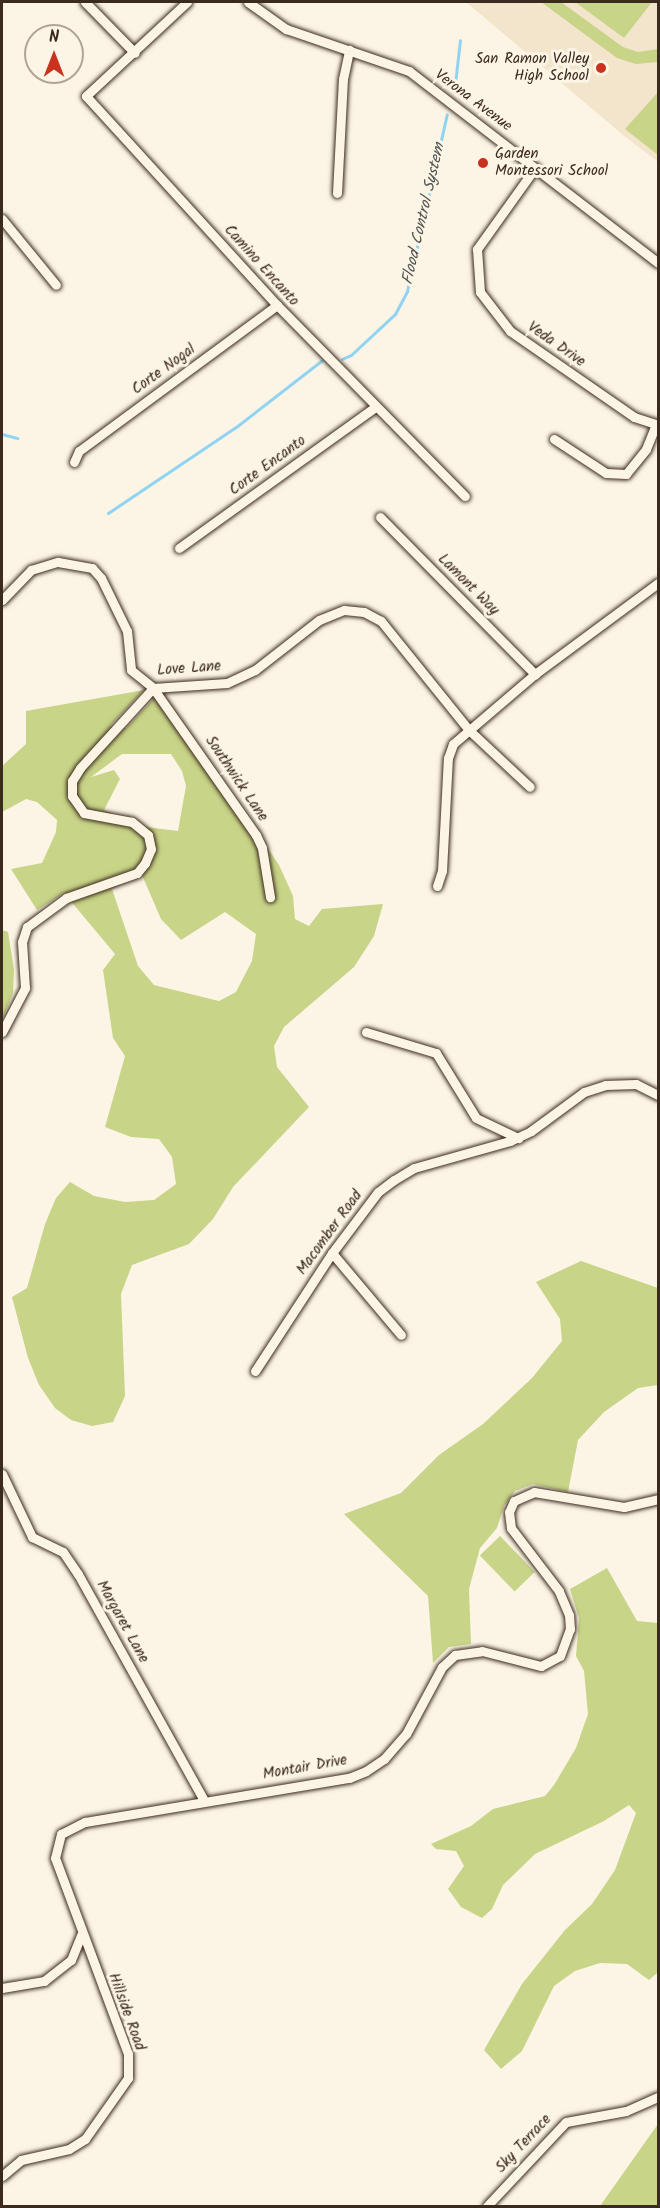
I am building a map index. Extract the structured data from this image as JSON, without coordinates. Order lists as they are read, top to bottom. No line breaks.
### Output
{"streets":{"street":["Verona Avenue","Camino Encanto","Veda Drive","Corte Nogal","Corte Encanto","Lamont Way","Love Lane","Southwick Lane","Macomber Road","Margaret Lane","Montair Drive","Hillside Road","Sky Terrace"]},"crossings":[["Verona Avenue","Veda Drive"],["Camino Encanto","Corte Nogal"],["Camino Encanto","Corte Encanto"],["Love Lane","Southwick Lane"],["Margaret Lane","Montair Drive"],["Montair Drive","Hillside Road"]],"water":["Flood Control System"],"places":["San Ramon Valley High School","Garden Montessori School"],"north":"top"}
